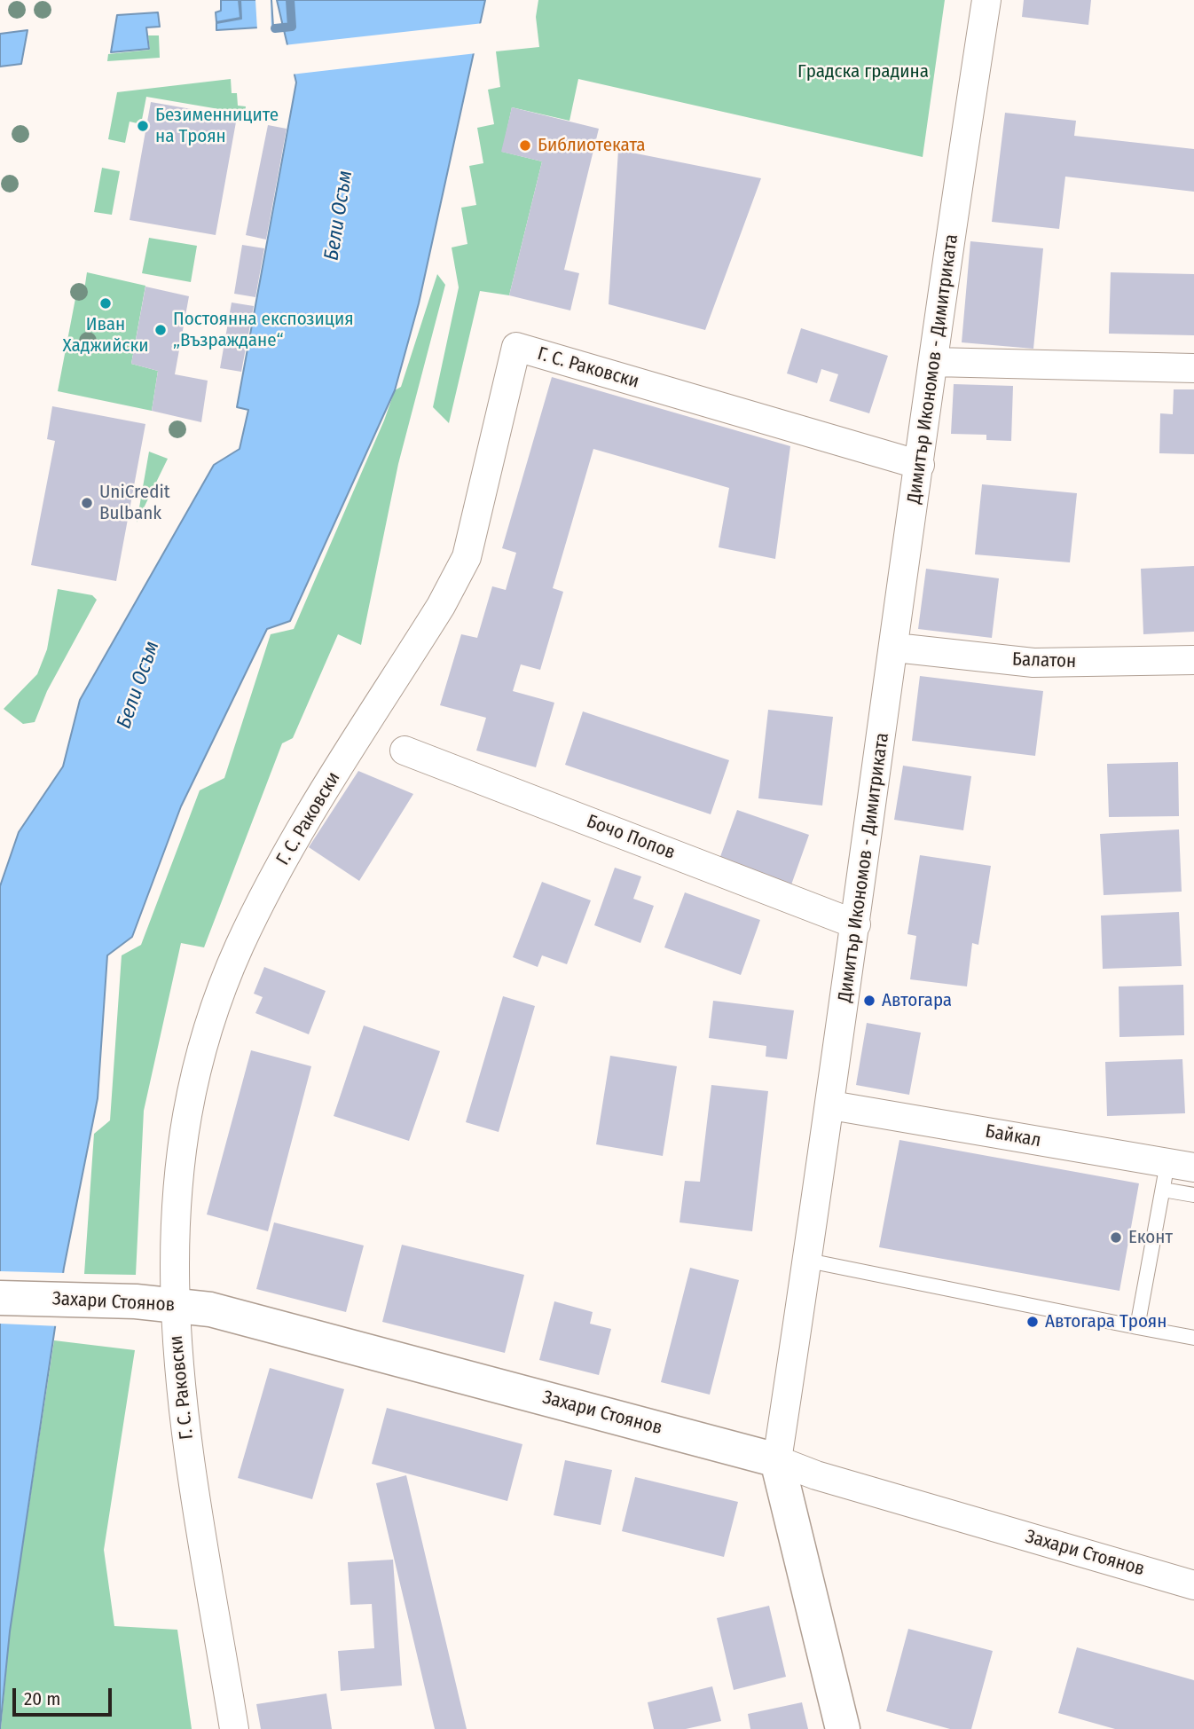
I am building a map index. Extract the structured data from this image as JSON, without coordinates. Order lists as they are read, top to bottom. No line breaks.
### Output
{"streets":{"street":["Г. С. Раковски","Димитър Икономов - Димитриката","Балатон","Бочо Попов","Байкал","Захари Стоянов"]},"crossings":[["Г. С. Раковски","Димитър Икономов - Димитриката"],["Г. С. Раковски","Захари Стоянов"],["Димитър Икономов - Димитриката","Балатон"],["Димитър Икономов - Димитриката","Бочо Попов"],["Димитър Икономов - Димитриката","Байкал"],["Димитър Икономов - Димитриката","Захари Стоянов"]],"water":["Бели Осъм"],"parks":["Градска градина"],"places":["Безименниците на Троян","Библиотеката","Иван Хаджийски","Постоянна експозиция „Възраждане“","UniCredit Bulbank","Автогара","Еконт","Автогара Троян"],"scale_bar":"20 m"}
